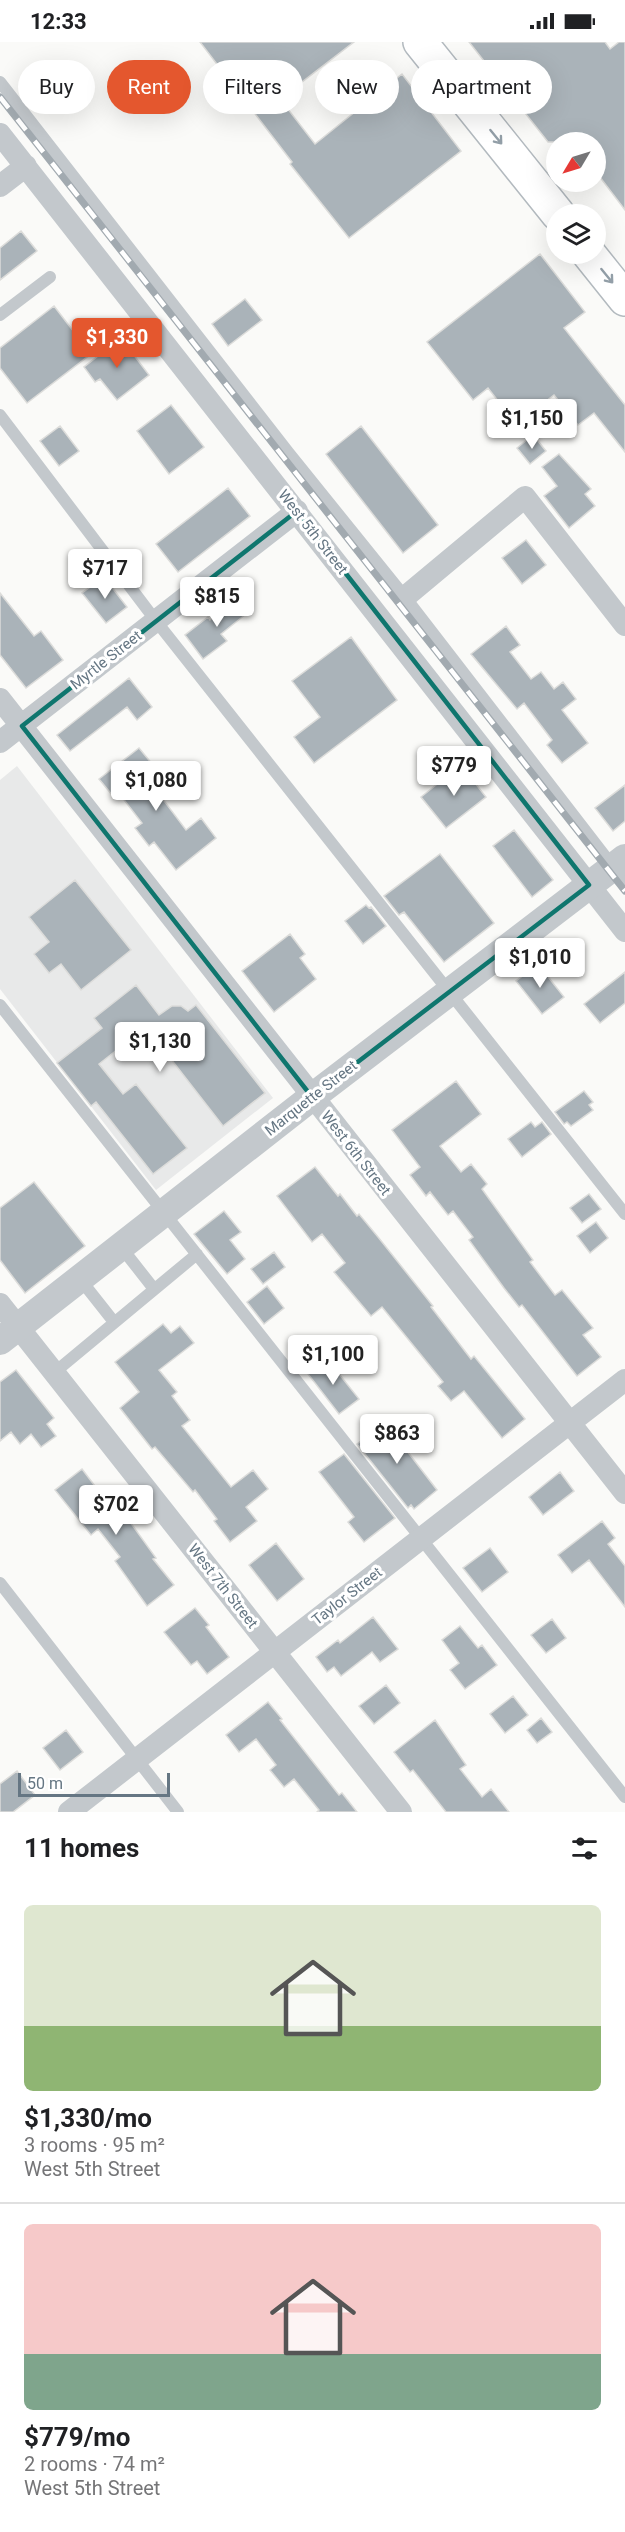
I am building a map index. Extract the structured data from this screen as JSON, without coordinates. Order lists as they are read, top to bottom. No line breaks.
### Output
{"streets":{"street":["West 5th Street","Myrtle Street","Marquette Street","West 6th Street","West 7th Street","Taylor Street"]},"crossings":[["West 5th Street","Myrtle Street"],["West 5th Street","Marquette Street"],["Myrtle Street","West 6th Street"],["Marquette Street","West 6th Street"],["Marquette Street","West 7th Street"],["West 6th Street","Taylor Street"],["West 7th Street","Taylor Street"]],"scale_bar":"50 m","north":"bottom left","page":{"status":"12:33","chip":["Buy","Rent","Filters","New","Apartment"],"price":["$1,330","$1,150","$717","$815","$779","$1,080","$1,010","$1,130","$1,100","$863","$702"],"scale":"50 m","heading":"11 homes","list":[{"name":"$1,330/mo","note":"3 rooms · 95 m² · West 5th Street"},{"name":"$779/mo","note":"2 rooms · 74 m² · West 5th Street"}]}}
